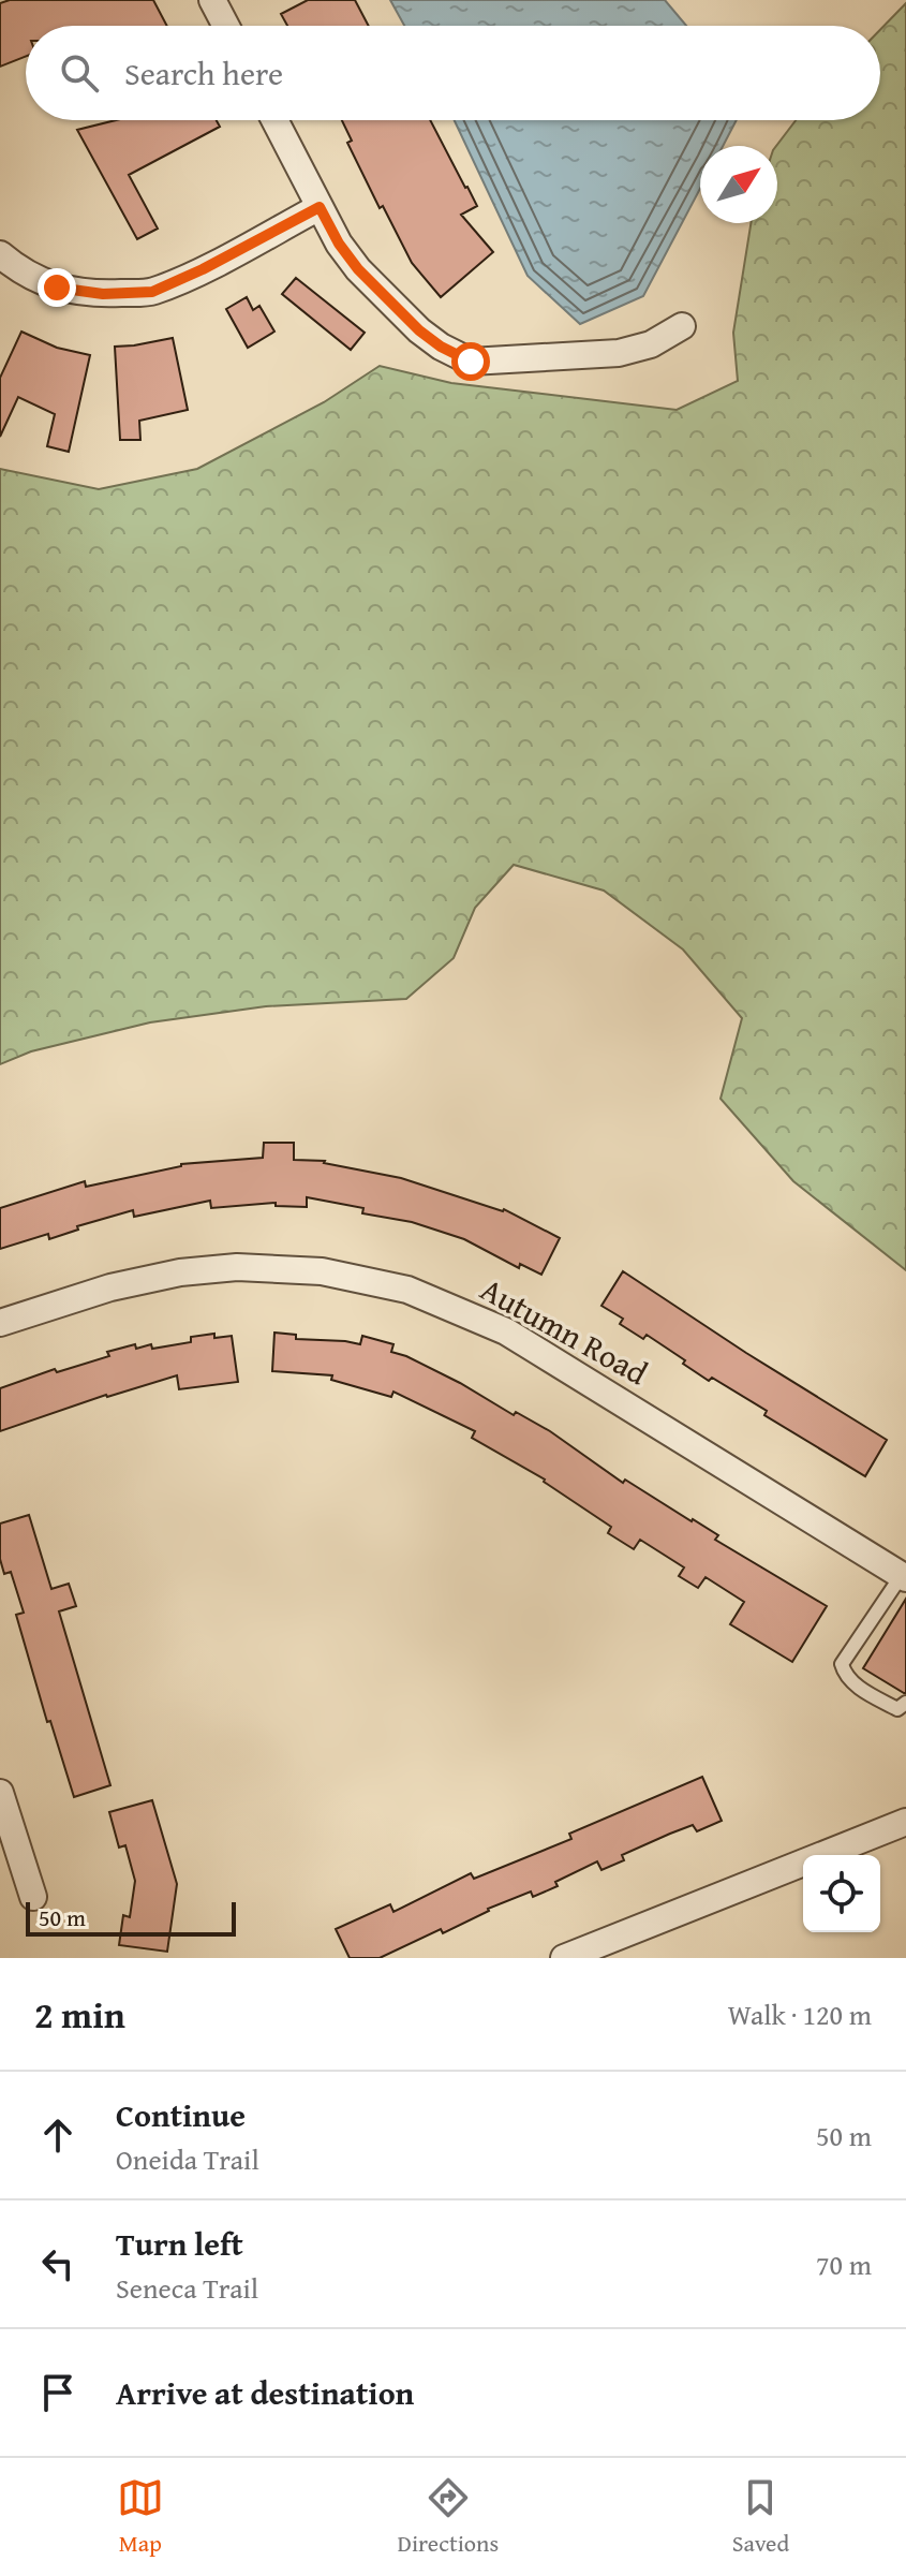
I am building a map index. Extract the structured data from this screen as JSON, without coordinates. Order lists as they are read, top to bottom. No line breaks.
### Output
{"streets":{"street":["Autumn Road"]},"scale_bar":"50 m","north":"top right","page":{"search":"Search here","scale":"50 m","heading":["2 min","Walk · 120 m"],"list":[["Continue","Oneida Trail","50 m"],["Turn left","Seneca Trail","70 m"],"Arrive at destination"],"nav":["Map","Directions","Saved"]}}
